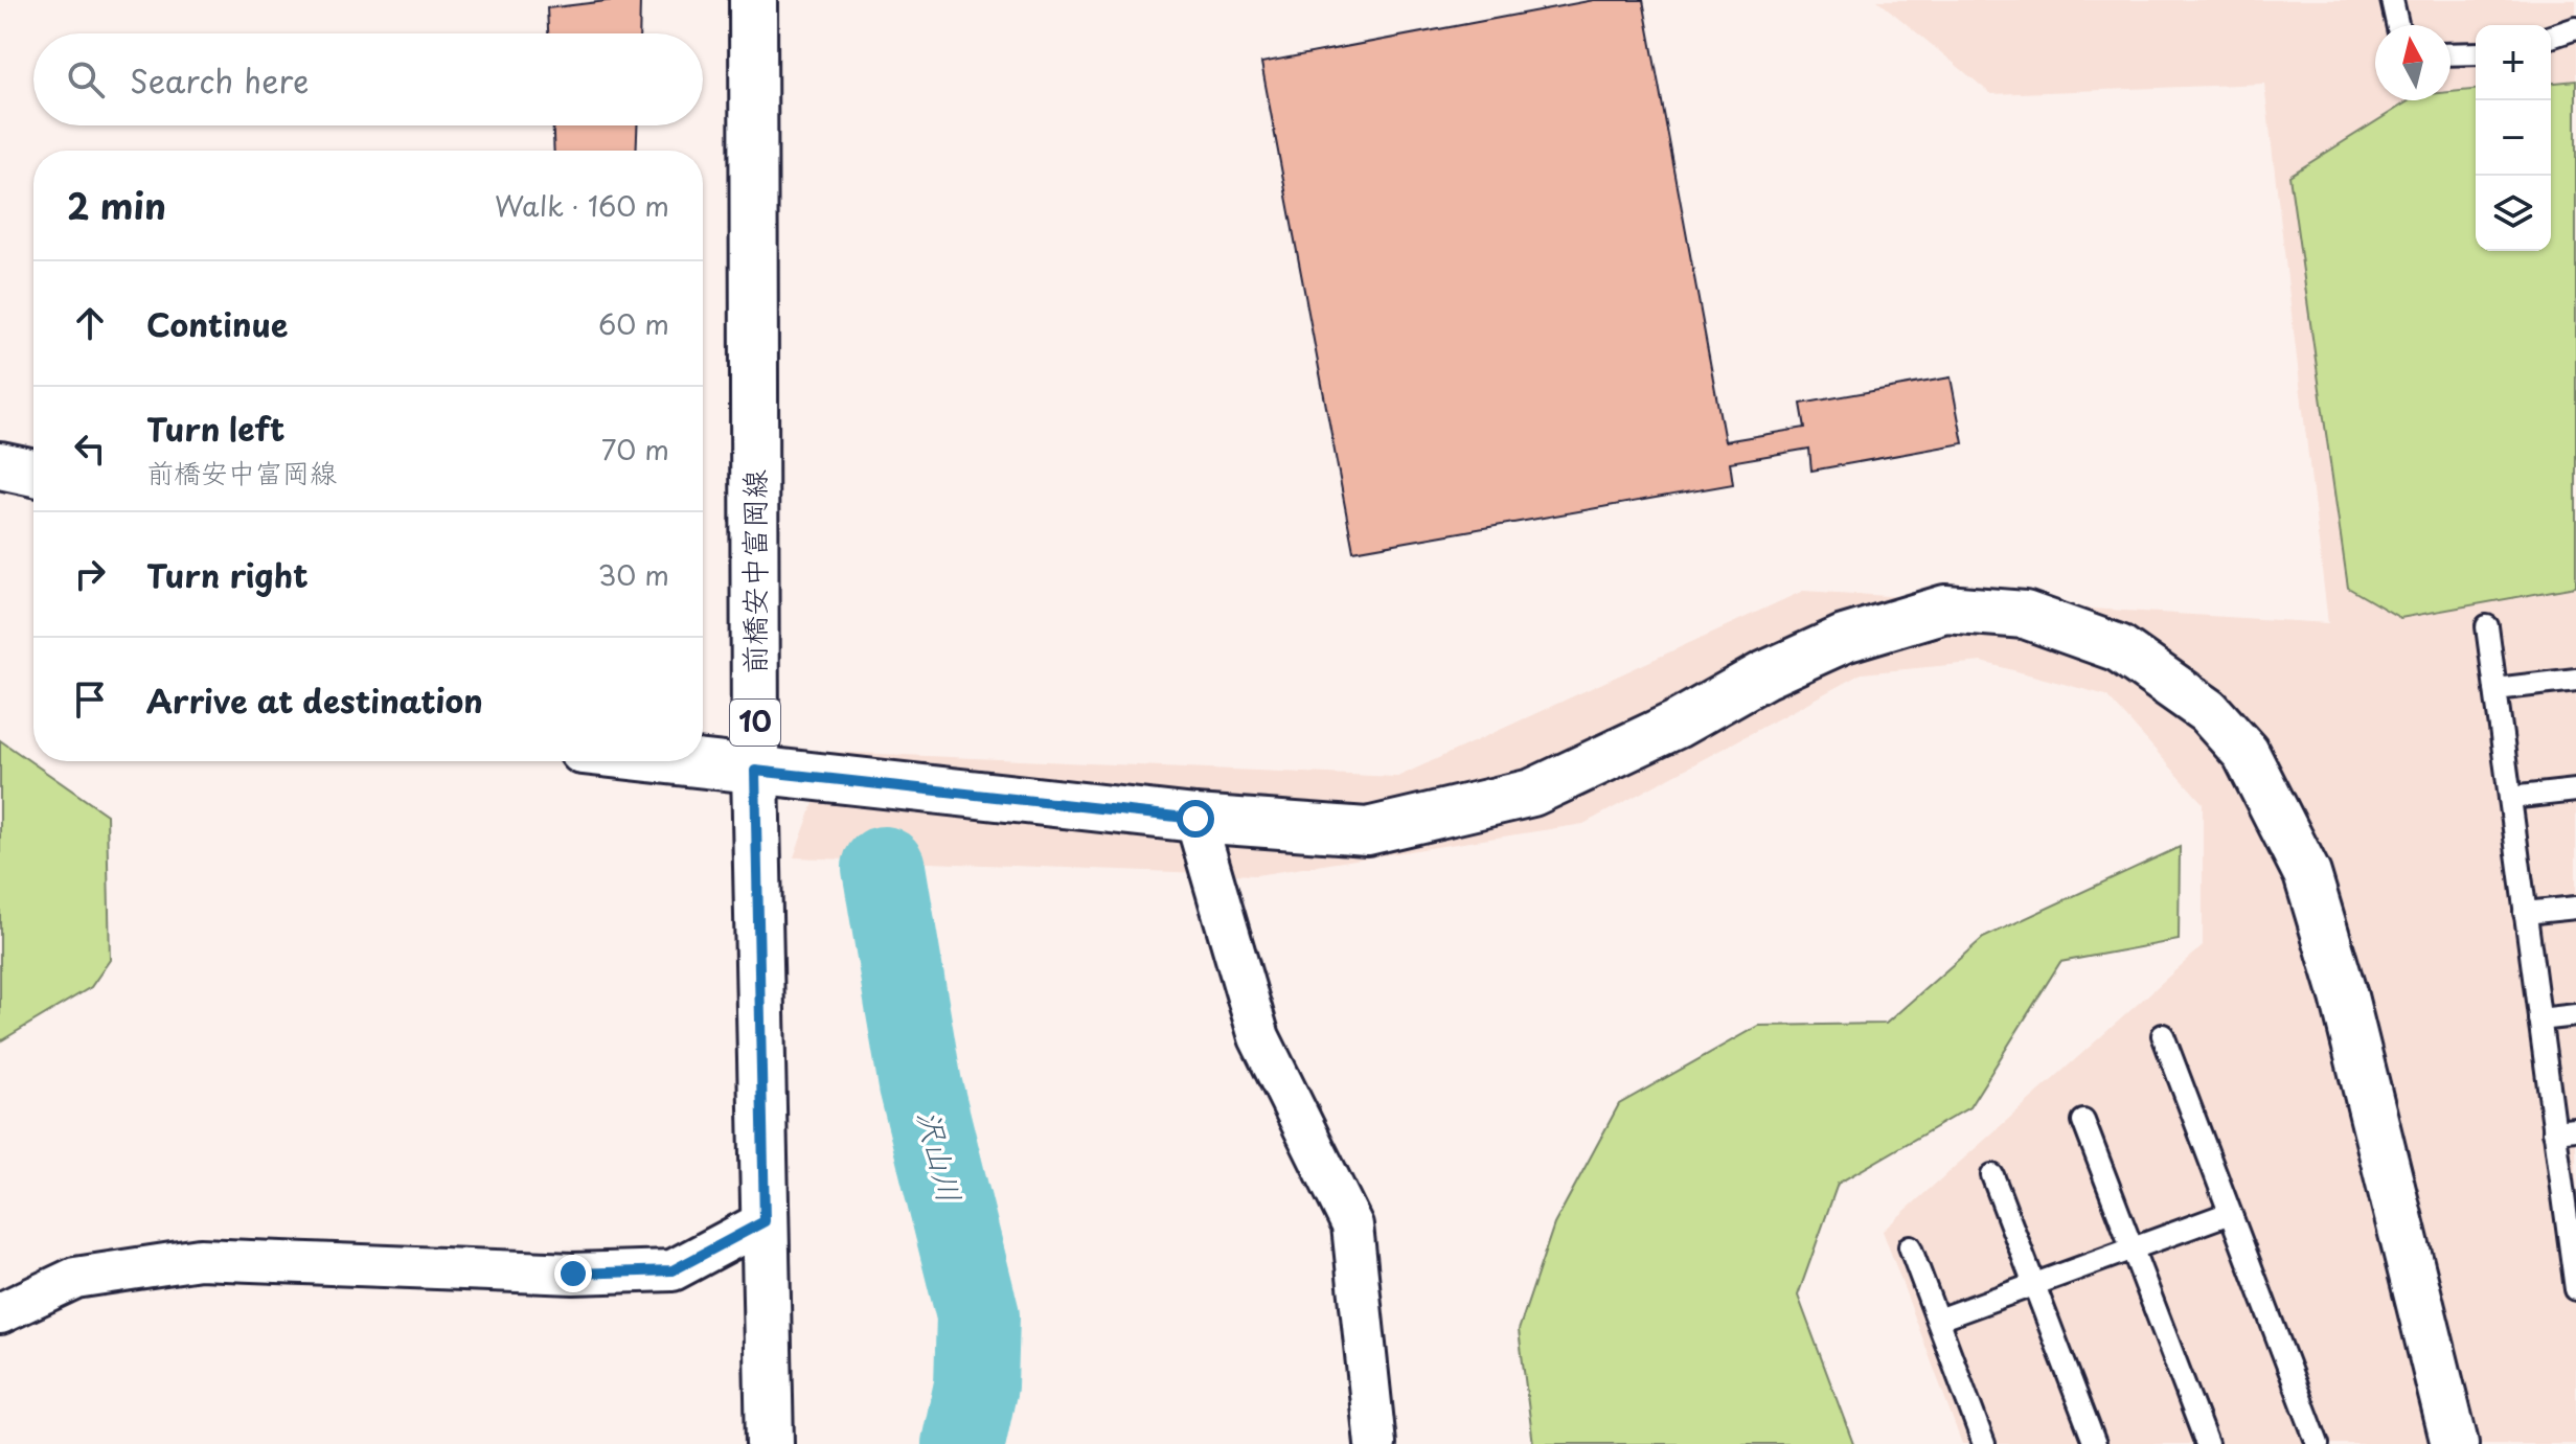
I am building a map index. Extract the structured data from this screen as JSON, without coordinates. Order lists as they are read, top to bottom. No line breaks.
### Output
{"streets":{"street":["前橋安中富岡線","10"]},"water":["沢山川"],"north":"top","page":{"map_buttons":["+","−"],"search":"Search here","heading":["2 min","Walk · 160 m"],"list":[["Continue","60 m"],["Turn left","前橋安中富岡線","70 m"],["Turn right","30 m"],"Arrive at destination"]}}
